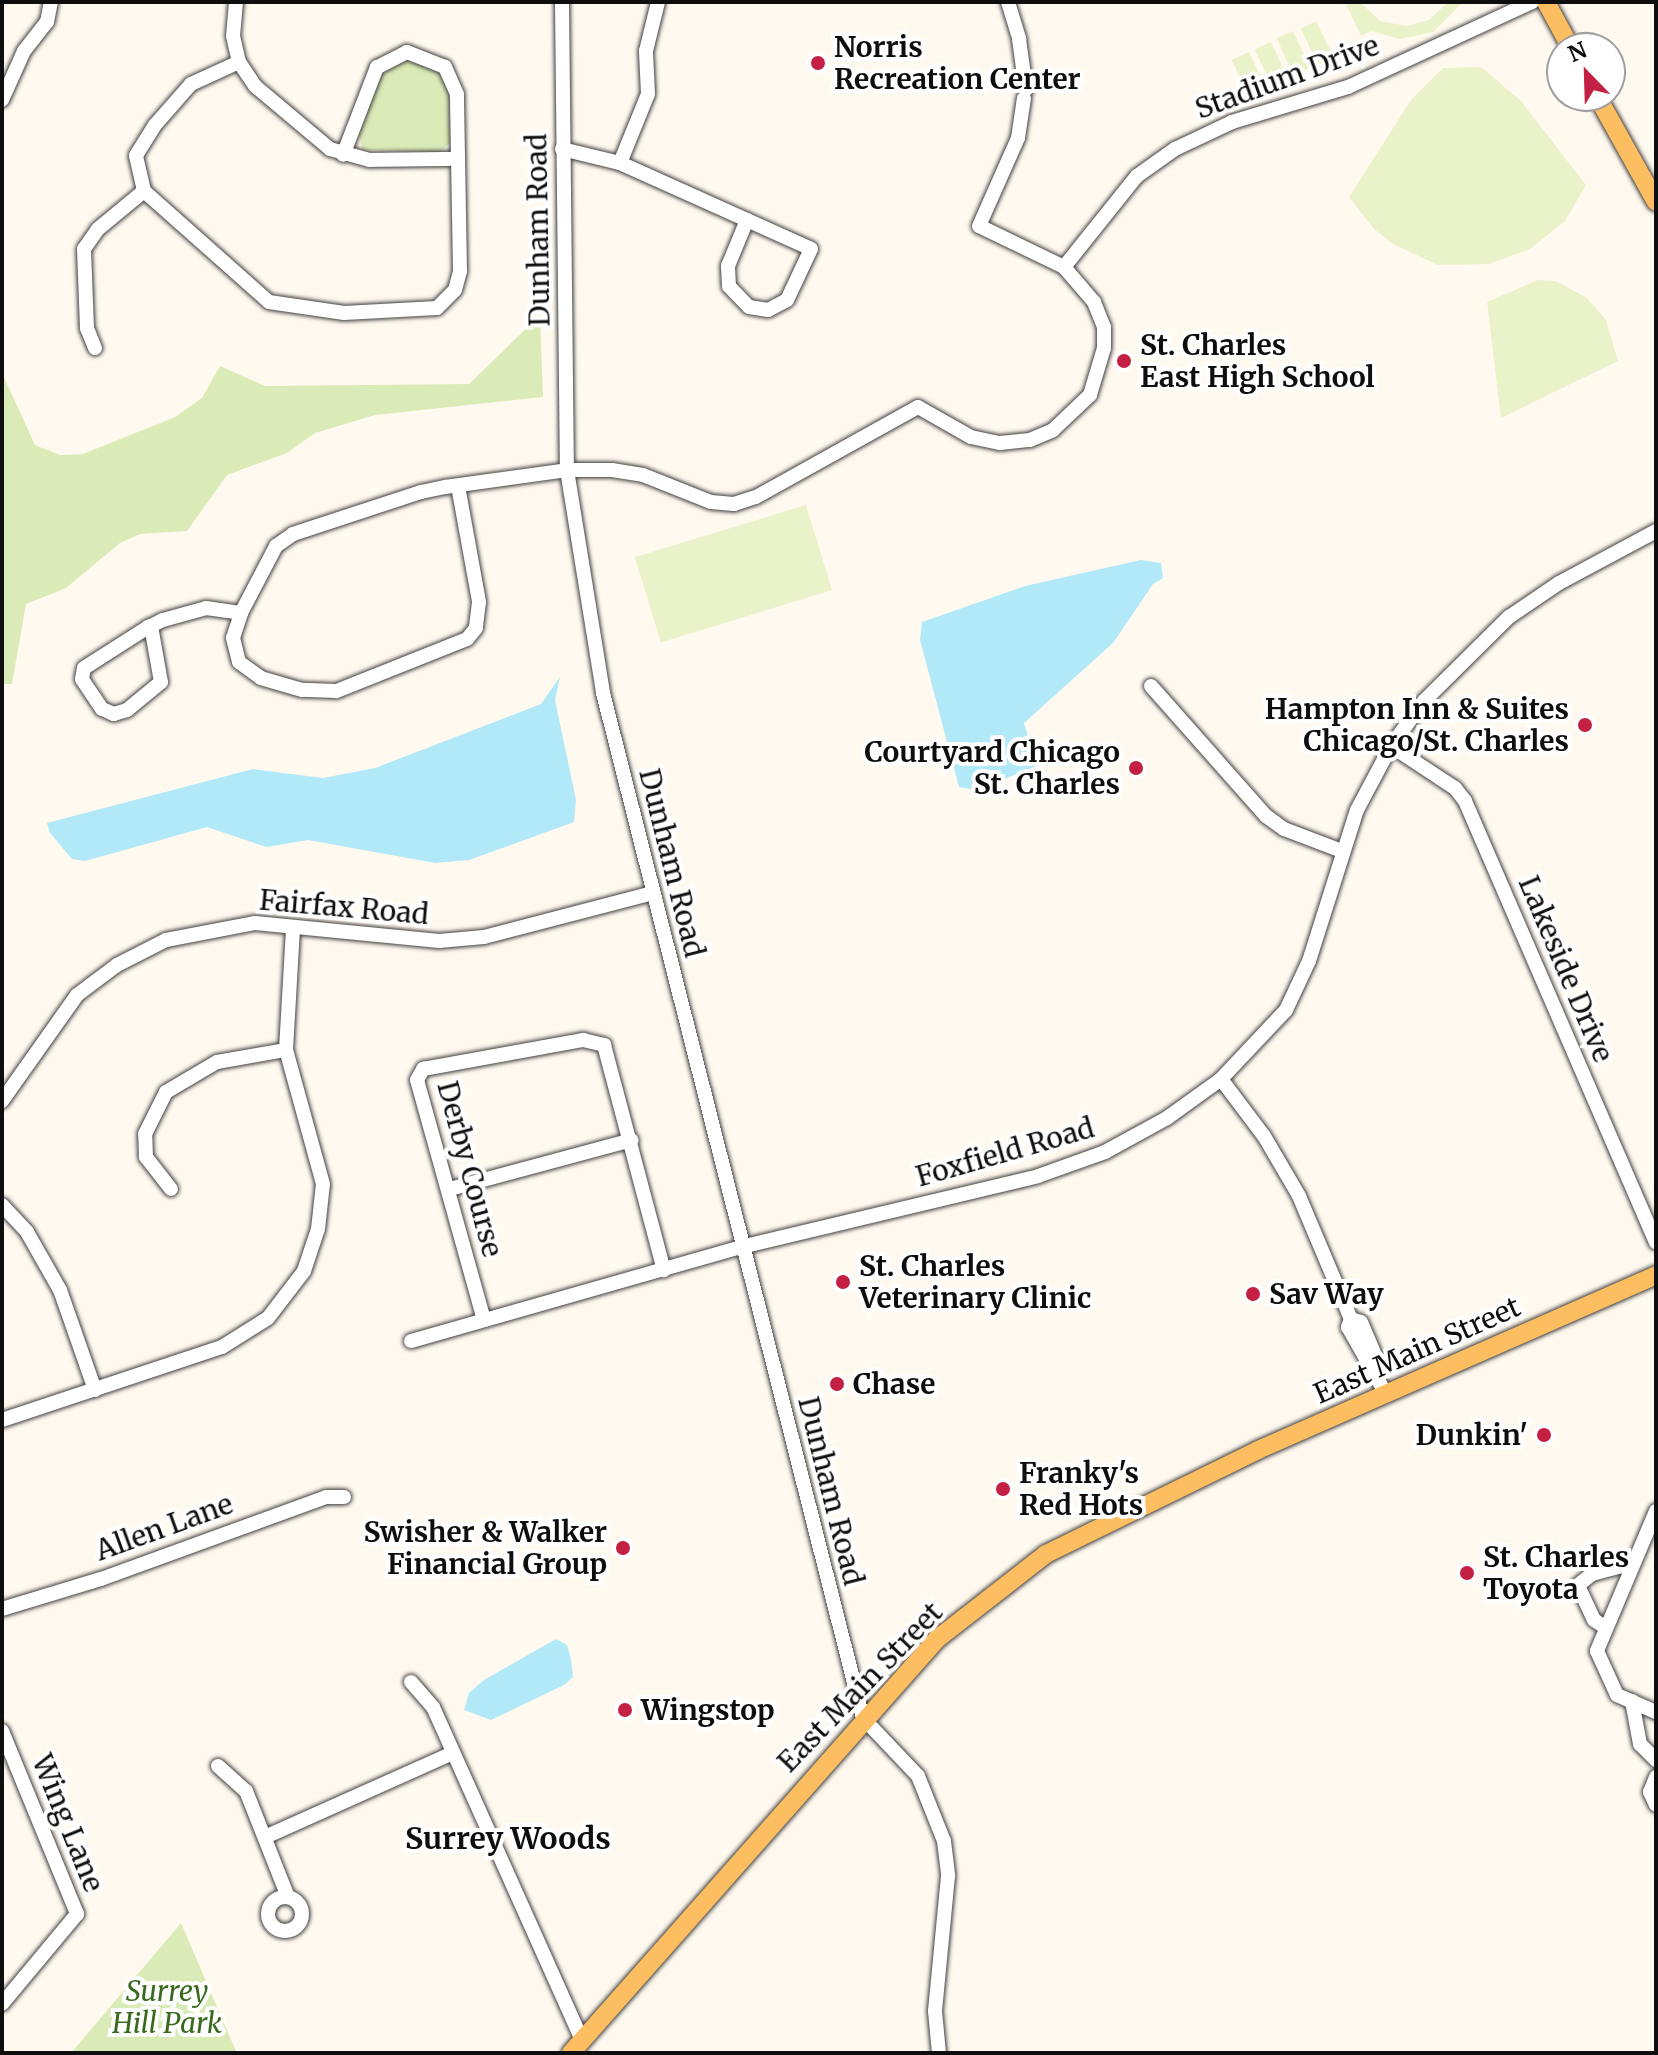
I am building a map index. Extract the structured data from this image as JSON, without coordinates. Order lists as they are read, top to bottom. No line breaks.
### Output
{"streets":{"main road":["East Main Street"],"street":["Stadium Drive","Dunham Road","Fairfax Road","Lakeside Drive","Foxfield Road","Derby Course","Allen Lane","Wing Lane"]},"crossings":[["Dunham Road","Fairfax Road"],["Dunham Road","Foxfield Road"],["Dunham Road","East Main Street"],["Lakeside Drive","Foxfield Road"],["Foxfield Road","Derby Course"]],"districts":["Surrey Woods"],"parks":["Surrey Hill Park"],"places":["Norris Recreation Center","St. Charles East High School","Hampton Inn & Suites Chicago/St. Charles","Courtyard Chicago St. Charles","St. Charles Veterinary Clinic","Sav Way","Chase","Dunkin'","Franky's Red Hots","Swisher & Walker Financial Group","St. Charles Toyota","Wingstop"],"north":"top left"}
